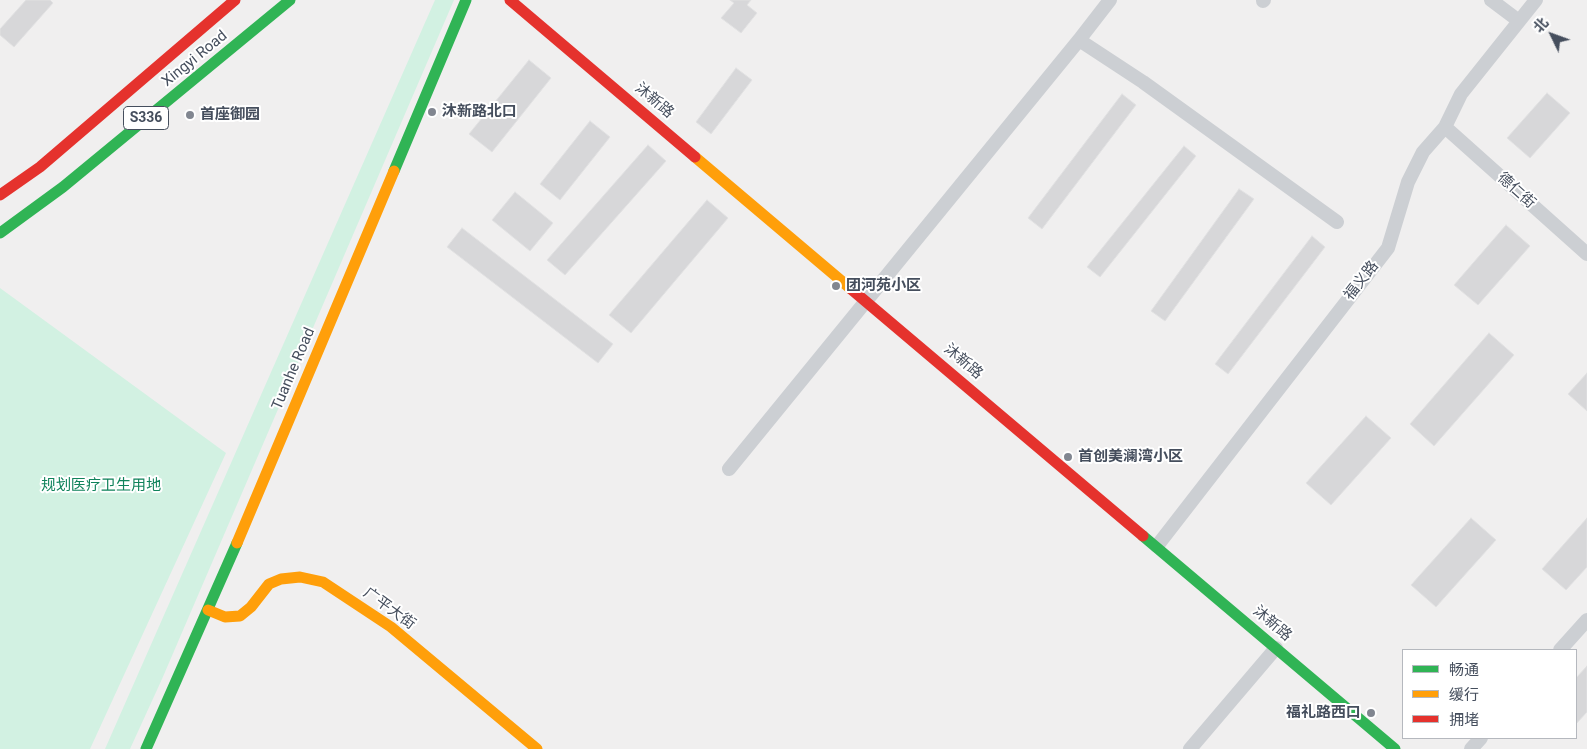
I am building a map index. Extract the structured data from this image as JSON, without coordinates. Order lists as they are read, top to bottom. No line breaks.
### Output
{"streets":{"street":["Xingyi Road","沐新路","S336","德仁街","福义路","Tuanhe Road","广平大街"]},"crossings":[["沐新路","福义路"],["德仁街","福义路"],["Tuanhe Road","广平大街"]],"parks":["规划医疗卫生用地"],"places":["沐新路北口","首座御园","团河苑小区","首创美澜湾小区","福礼路西口"],"legend":["畅通","缓行","拥堵"],"north":"top left"}
